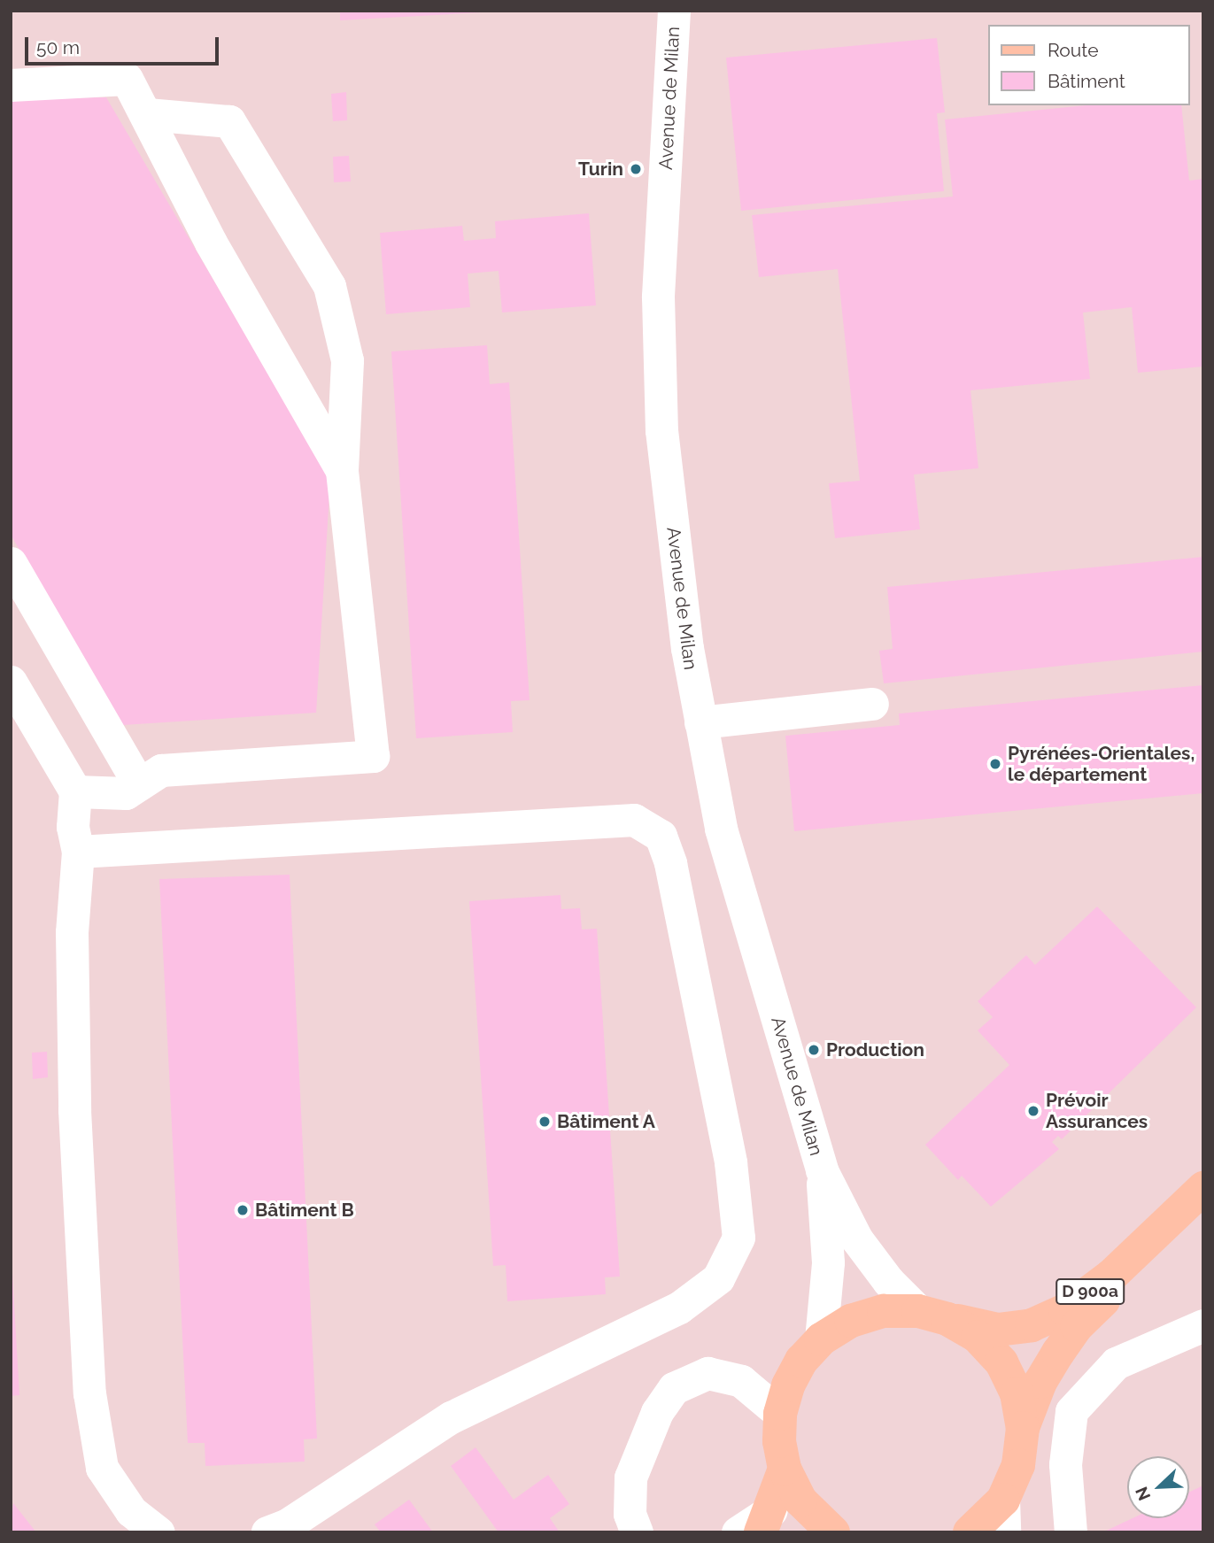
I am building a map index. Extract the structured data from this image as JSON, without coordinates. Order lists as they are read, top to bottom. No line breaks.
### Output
{"streets":{"main road":["D 900a"],"street":["Avenue de Milan"]},"crossings":[["Avenue de Milan","D 900a"]],"places":["Turin","Pyrénées-Orientales, le département","Production","Prévoir Assurances","Bâtiment A","Bâtiment B"],"legend":["Route","Bâtiment"],"scale_bar":"50 m","north":"bottom left"}
